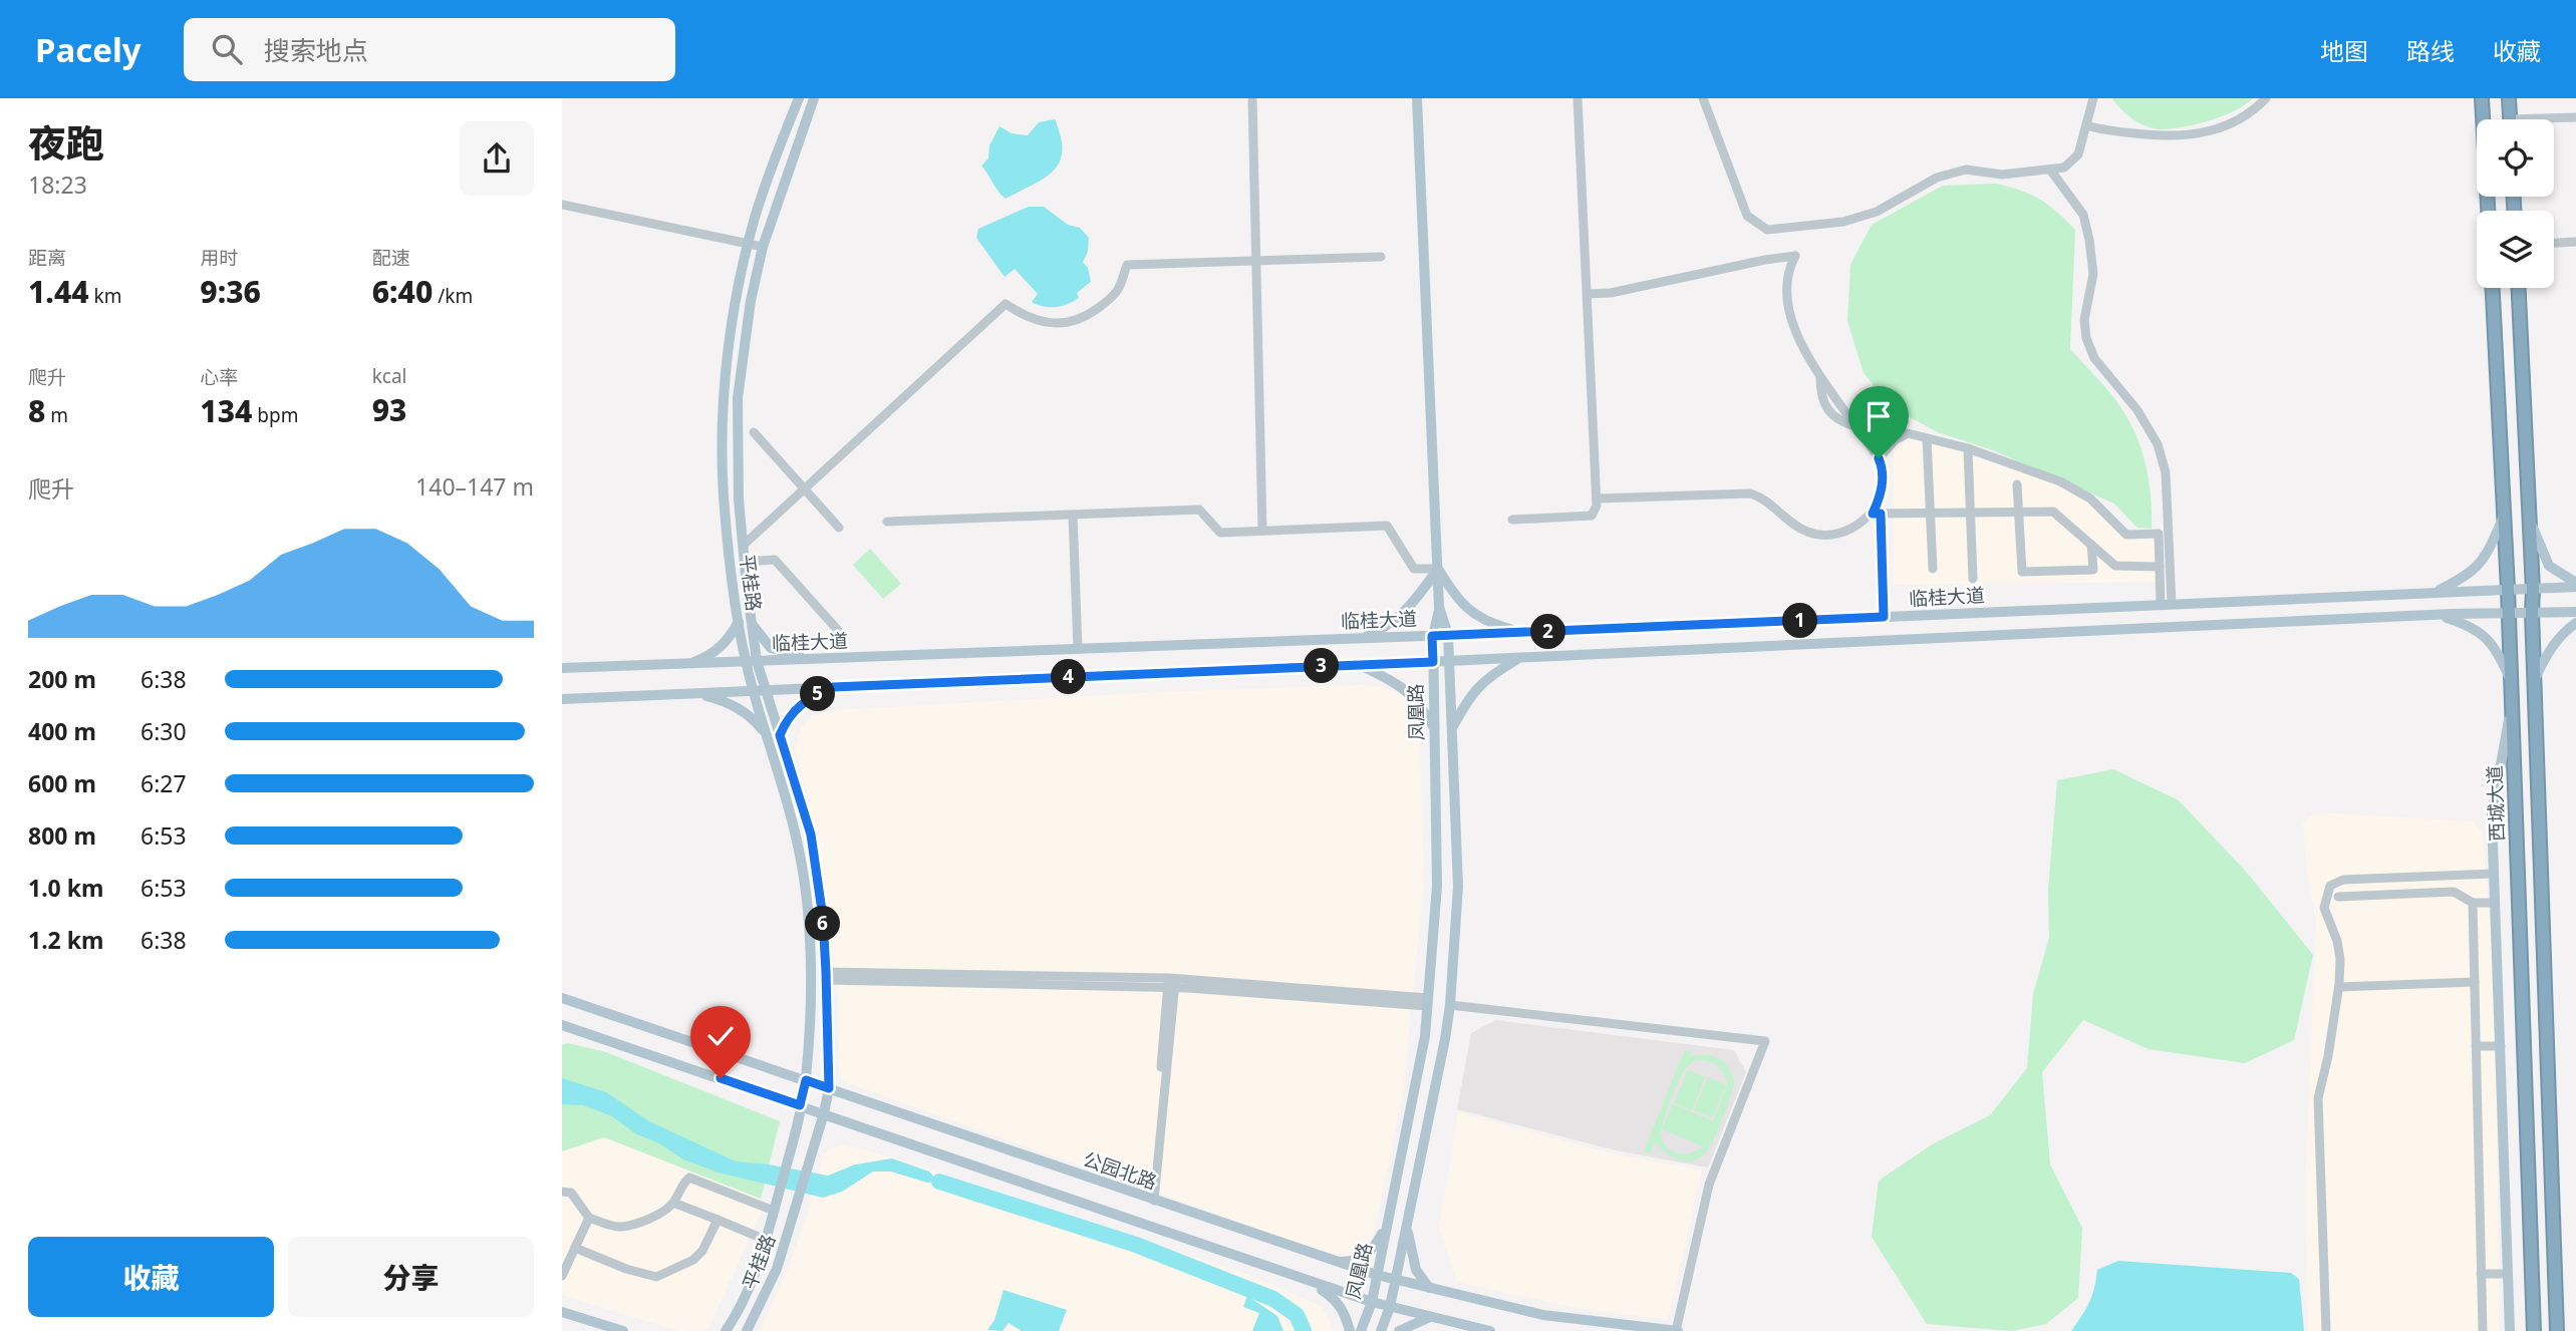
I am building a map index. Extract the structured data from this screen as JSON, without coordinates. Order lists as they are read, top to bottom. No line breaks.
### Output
{"streets":{"highway":["西城大道"],"main road":["平桂路","临桂大道","凤凰路","公园北路"]},"crossings":[["平桂路","临桂大道"],["平桂路","公园北路"],["临桂大道","凤凰路"],["临桂大道","西城大道"],["凤凰路","公园北路"]],"page":{"header":"Pacely","search":"搜索地点","nav":["地图","路线","收藏"],"heading":["夜跑","18:23"],"stats":[["距离","1.44 km"],["用时","9:36"],["配速","6:40 /km"],["爬升","8 m"],["心率","134 bpm"],["kcal","93"]],"chart":["爬升","140–147 m"],"pins":["1","2","3","4","5","6"],"list":[{"name":"200 m","note":"6:38"},{"name":"400 m","note":"6:30"},{"name":"600 m","note":"6:27"},{"name":"800 m","note":"6:53"},{"name":"1.0 km","note":"6:53"},{"name":"1.2 km","note":"6:38"}],"buttons":["收藏","分享"]}}
